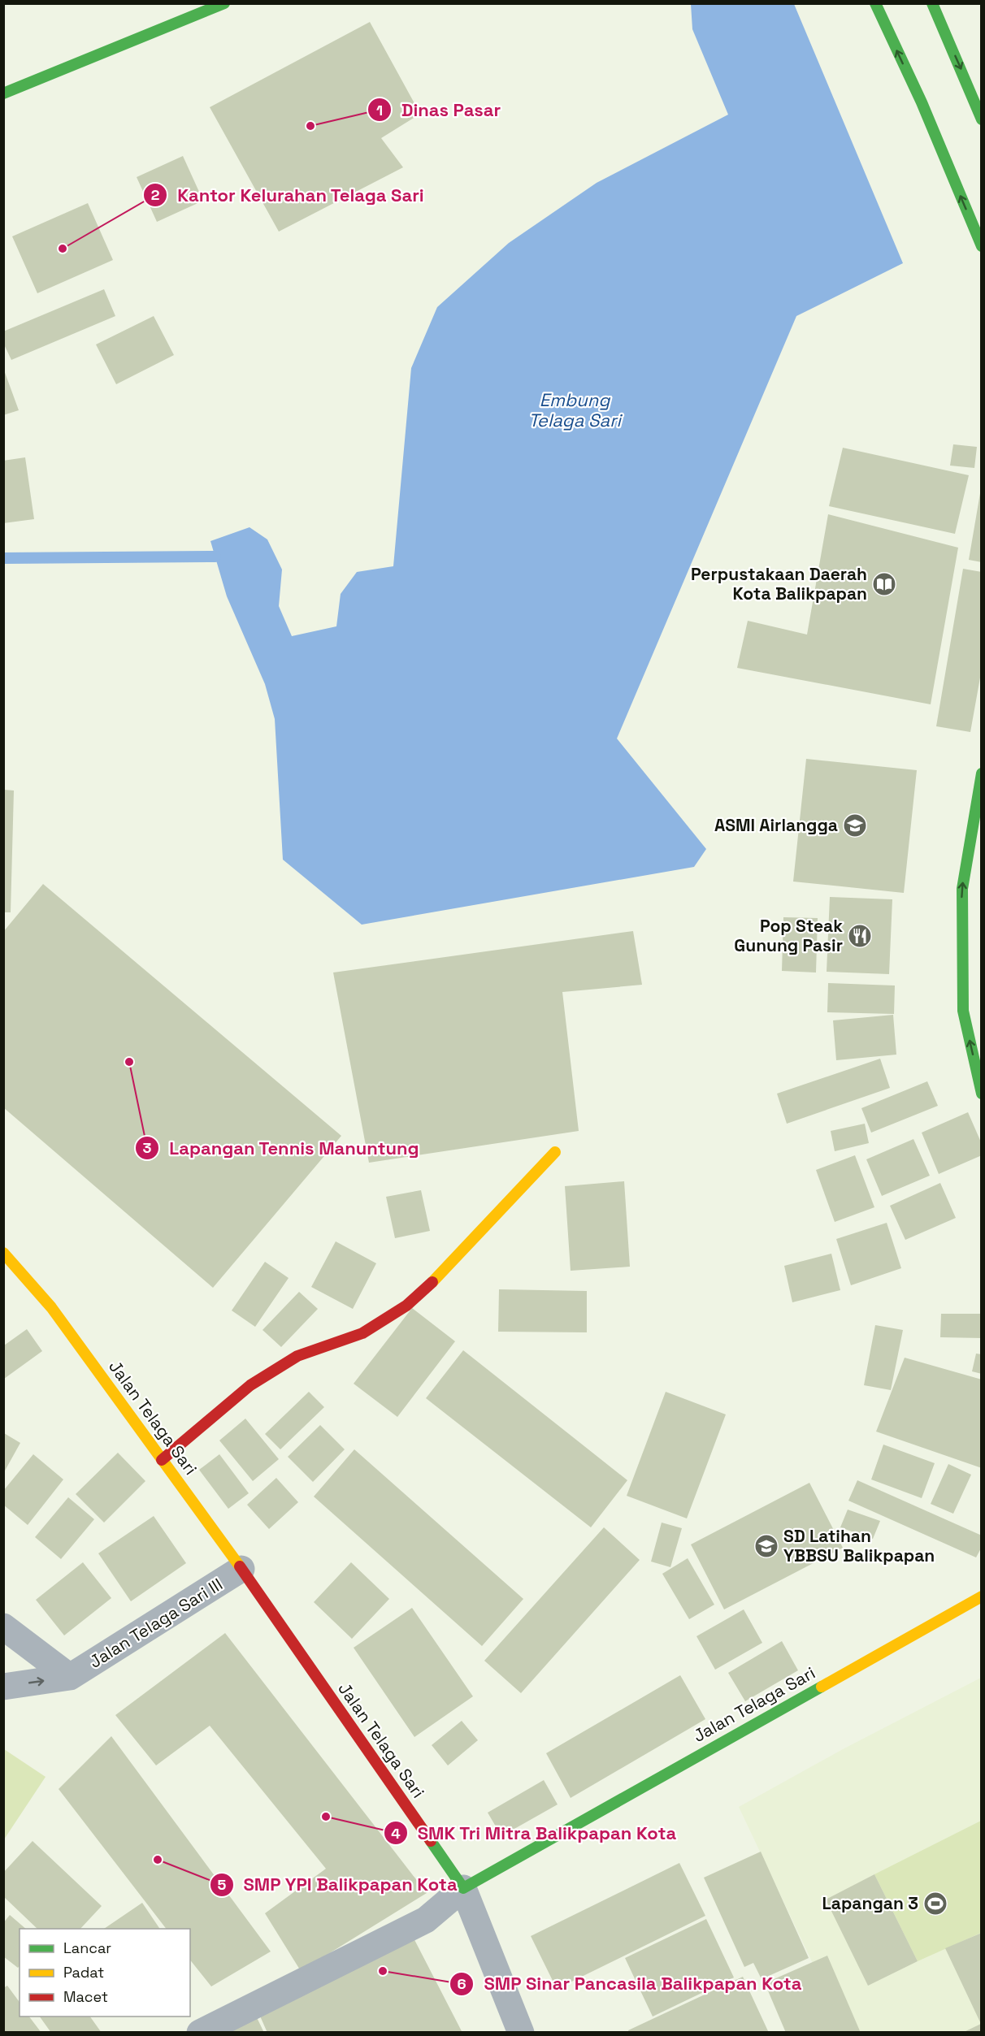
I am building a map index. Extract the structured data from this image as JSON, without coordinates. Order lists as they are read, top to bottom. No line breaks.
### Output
{"streets":{"street":["Jalan Telaga Sari","Jalan Telaga Sari III"]},"crossings":[["Jalan Telaga Sari","Jalan Telaga Sari III"]],"water":["Embung Telaga Sari"],"places":{"other":["Dinas Pasar","Kantor Kelurahan Telaga Sari","Lapangan Tennis Manuntung","SMK Tri Mitra Balikpapan Kota","SMP YPI Balikpapan Kota","SMP Sinar Pancasila Balikpapan Kota"],"library":["Perpustakaan Daerah Kota Balikpapan"],"school or university":["ASMI Airlangga","SD Latihan YBBSU Balikpapan"],"restaurant":["Pop Steak Gunung Pasir"],"sports":["Lapangan 3"]},"legend":["Lancar","Padat","Macet"]}
